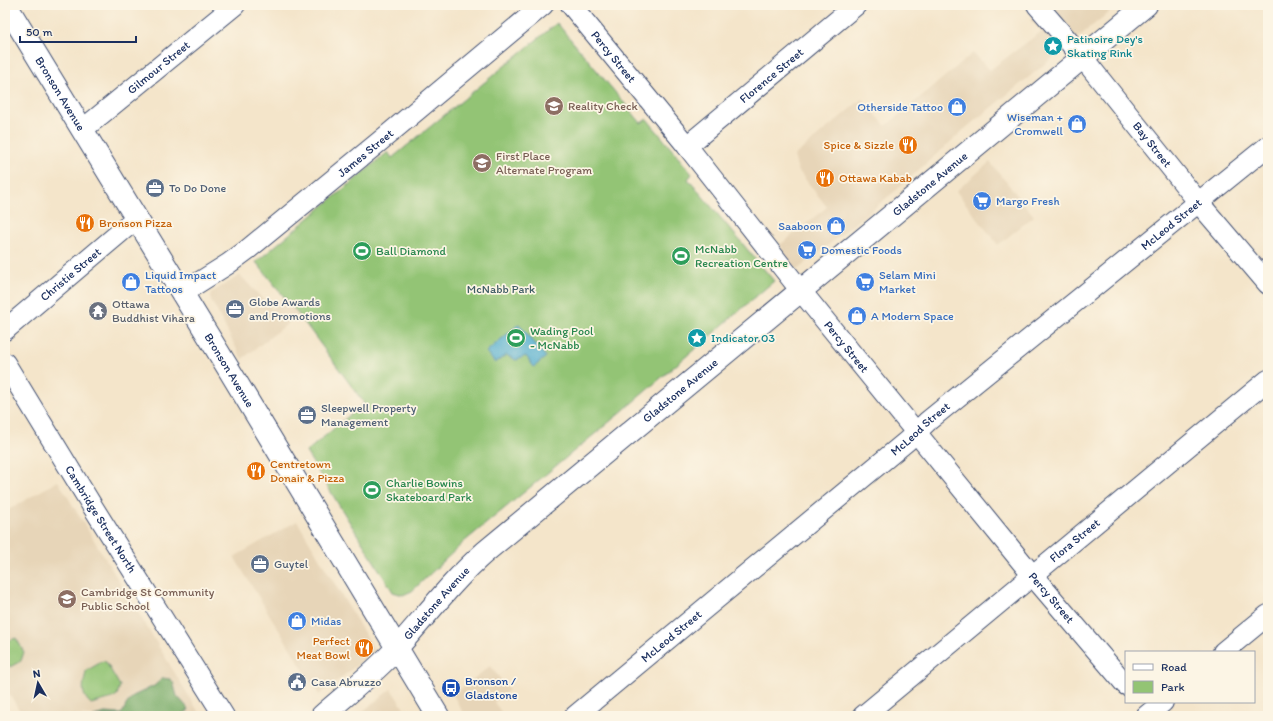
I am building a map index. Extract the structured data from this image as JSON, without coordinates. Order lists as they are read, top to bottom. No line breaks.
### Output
{"streets":{"main road":["Bronson Avenue","Gladstone Avenue"],"street":["Percy Street","Gilmour Street","Florence Street","Bay Street","James Street","McLeod Street","Christie Street","Cambridge Street North","Flora Street"]},"crossings":[["Percy Street","Florence Street"],["Percy Street","Gladstone Avenue"],["Percy Street","McLeod Street"],["Percy Street","Flora Street"],["Gilmour Street","Bronson Avenue"],["Bronson Avenue","James Street"],["Bronson Avenue","Gladstone Avenue"],["Bronson Avenue","Christie Street"],["Bay Street","Gladstone Avenue"],["Bay Street","McLeod Street"]],"parks":["McNabb Park"],"places":{"place":["Patinoire Dey's Skating Rink","Indicator 03"],"school or university":["Reality Check","First Place Alternate Program","Cambridge St Community Public School"],"shop":["Otherside Tattoo","Wiseman + Cromwell","Saaboon","Liquid Impact Tattoos","A Modern Space","Midas"],"restaurant":["Spice & Sizzle","Ottawa Kabab","Bronson Pizza","Centretown Donair & Pizza","Perfect Meat Bowl"],"office":["To Do Done","Globe Awards and Promotions","Sleepwell Property Management","Guytel"],"supermarket":["Margo Fresh","Domestic Foods","Selam Mini Market"],"sports":["Ball Diamond","McNabb Recreation Centre","Wading Pool - McNabb","Charlie Bowins Skateboard Park"],"temple":["Ottawa Buddhist Vihara"],"public building":["Casa Abruzzo"],"bus stop":["Bronson / Gladstone"]},"legend":["Road","Park"],"scale_bar":"50 m","north":"top"}
